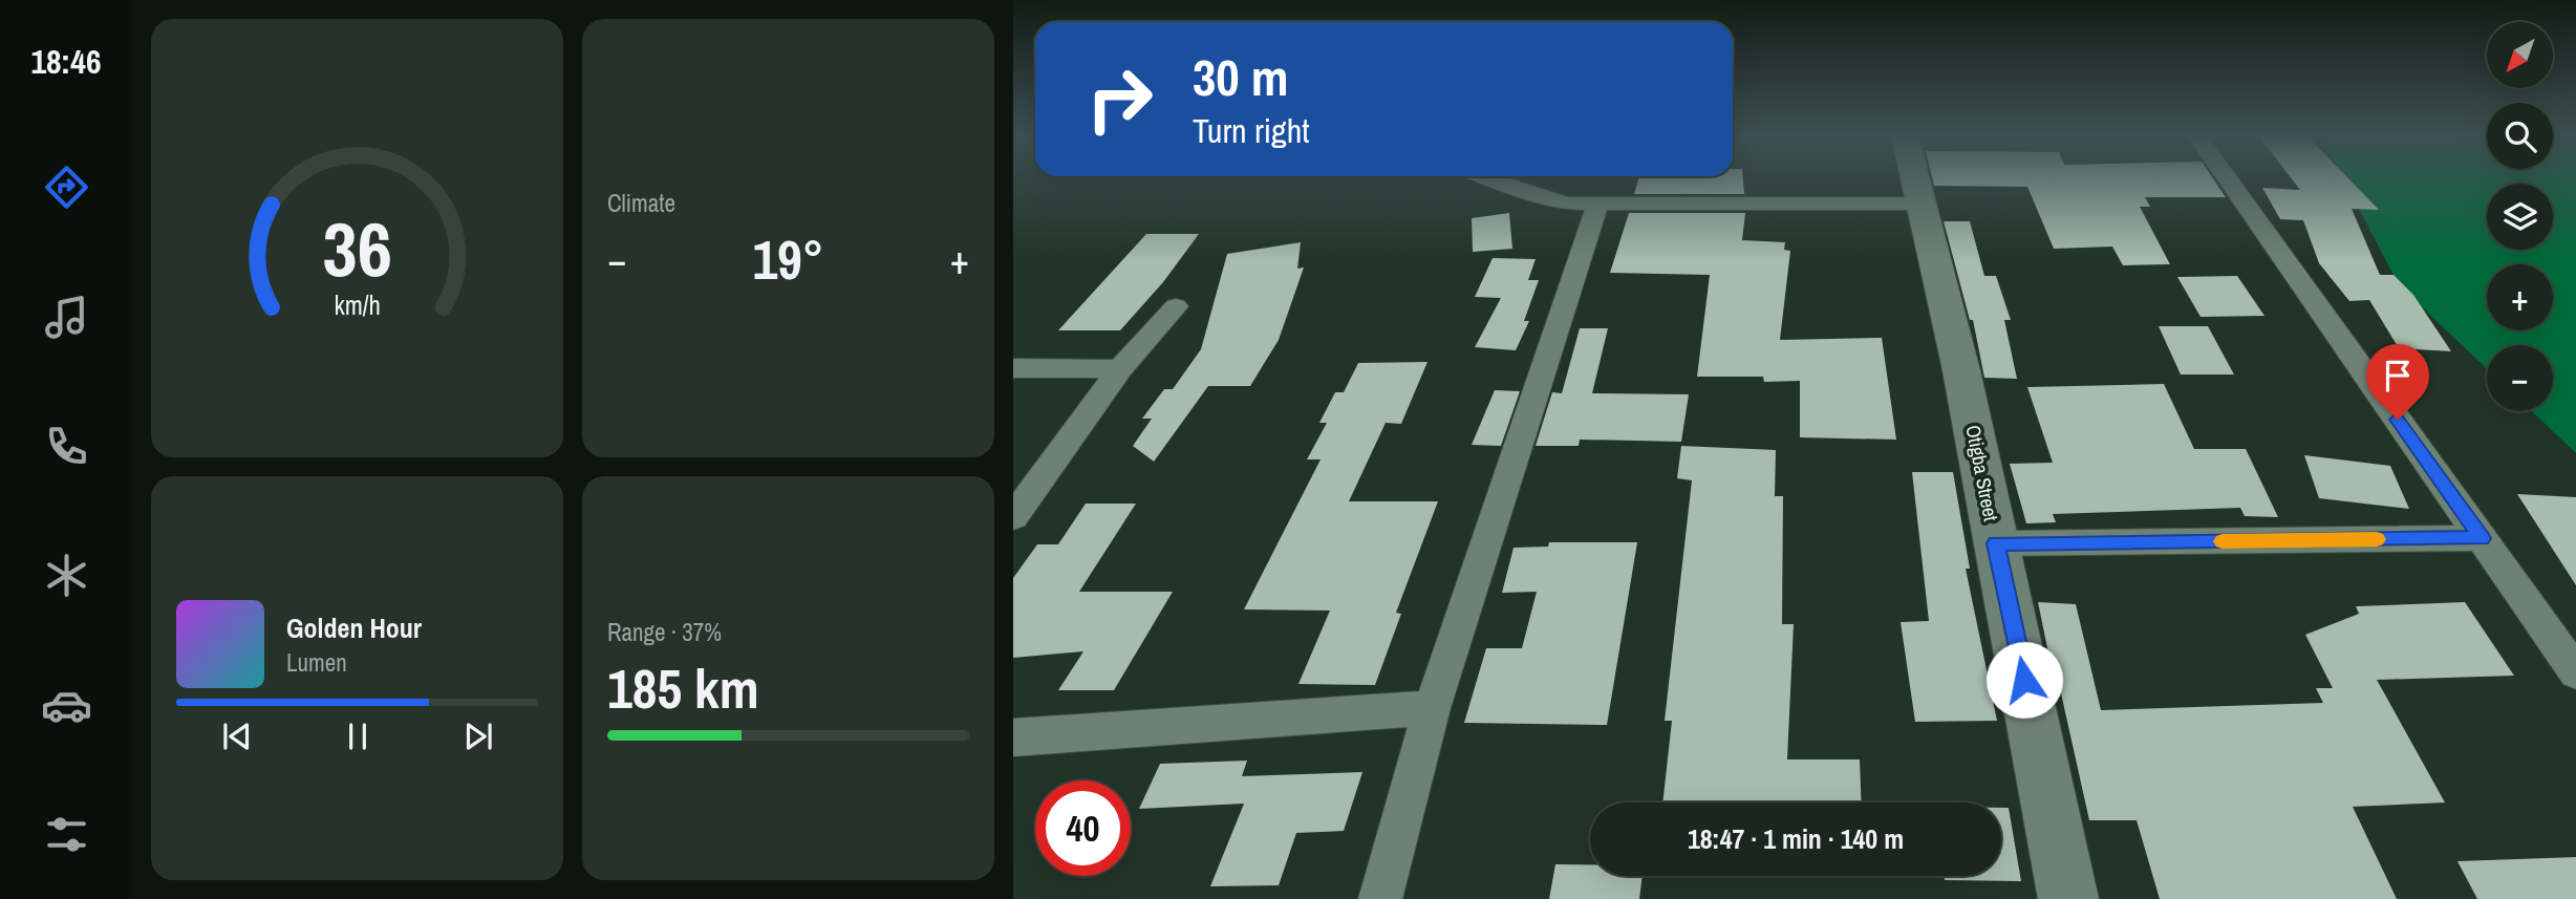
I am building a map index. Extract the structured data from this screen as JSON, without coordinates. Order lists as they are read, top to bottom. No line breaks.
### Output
{"streets":{"street":["Otigba Street"]},"north":"bottom left","page":{"tabs":"18:46","tile":["Climate",["Range · 37%","185 km"]],"map_buttons":["+","−"],"turn":["30 m","Turn right"],"heat":["−","19°","+"],"song":["Golden Hour","Lumen"],"limit":"40","trip":"18:47 · 1 min · 140 m","gauge":["36","km/h"]}}
